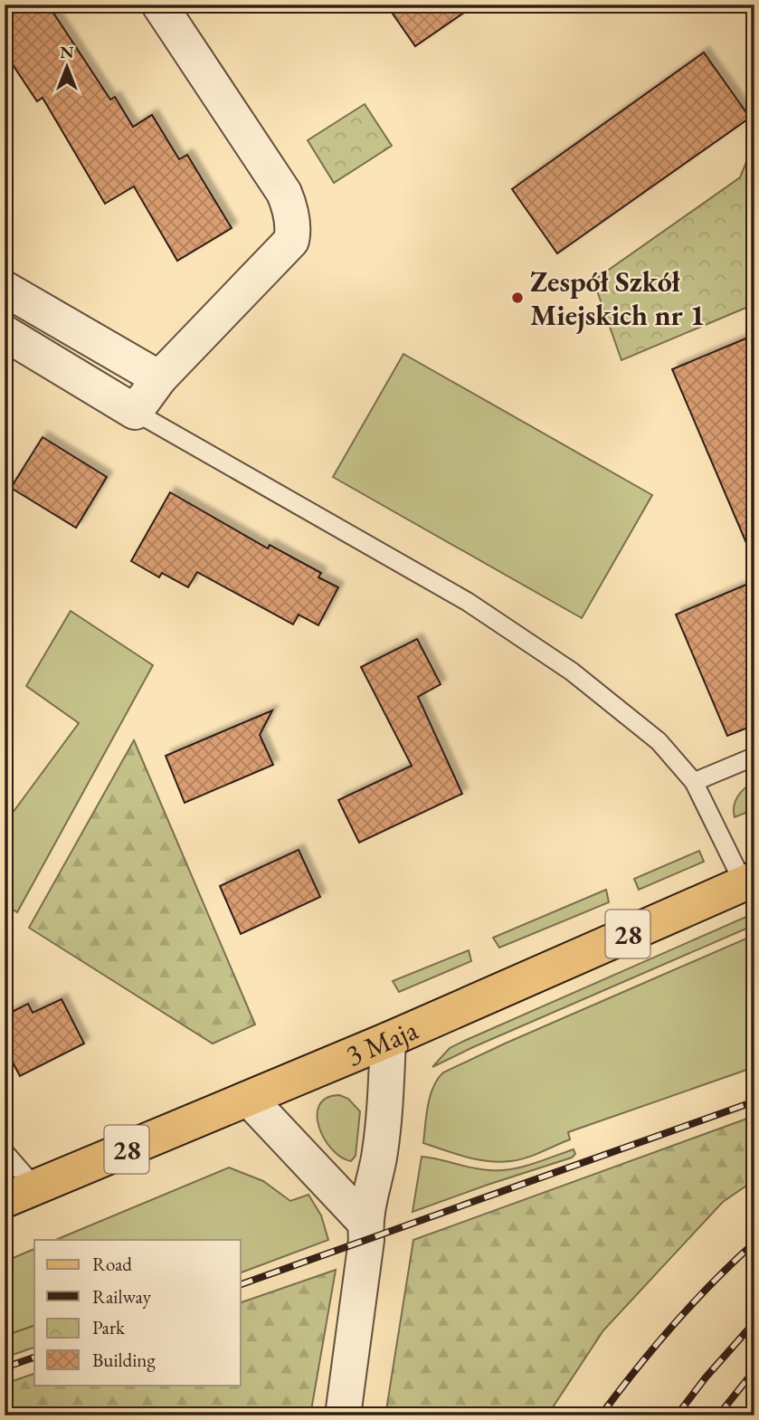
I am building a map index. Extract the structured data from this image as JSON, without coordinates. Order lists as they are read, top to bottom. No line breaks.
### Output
{"streets":{"main road":["28","3 Maja"]},"places":["Zespół Szkół Miejskich nr 1"],"legend":["Road","Railway","Park","Building"],"north":"top"}
